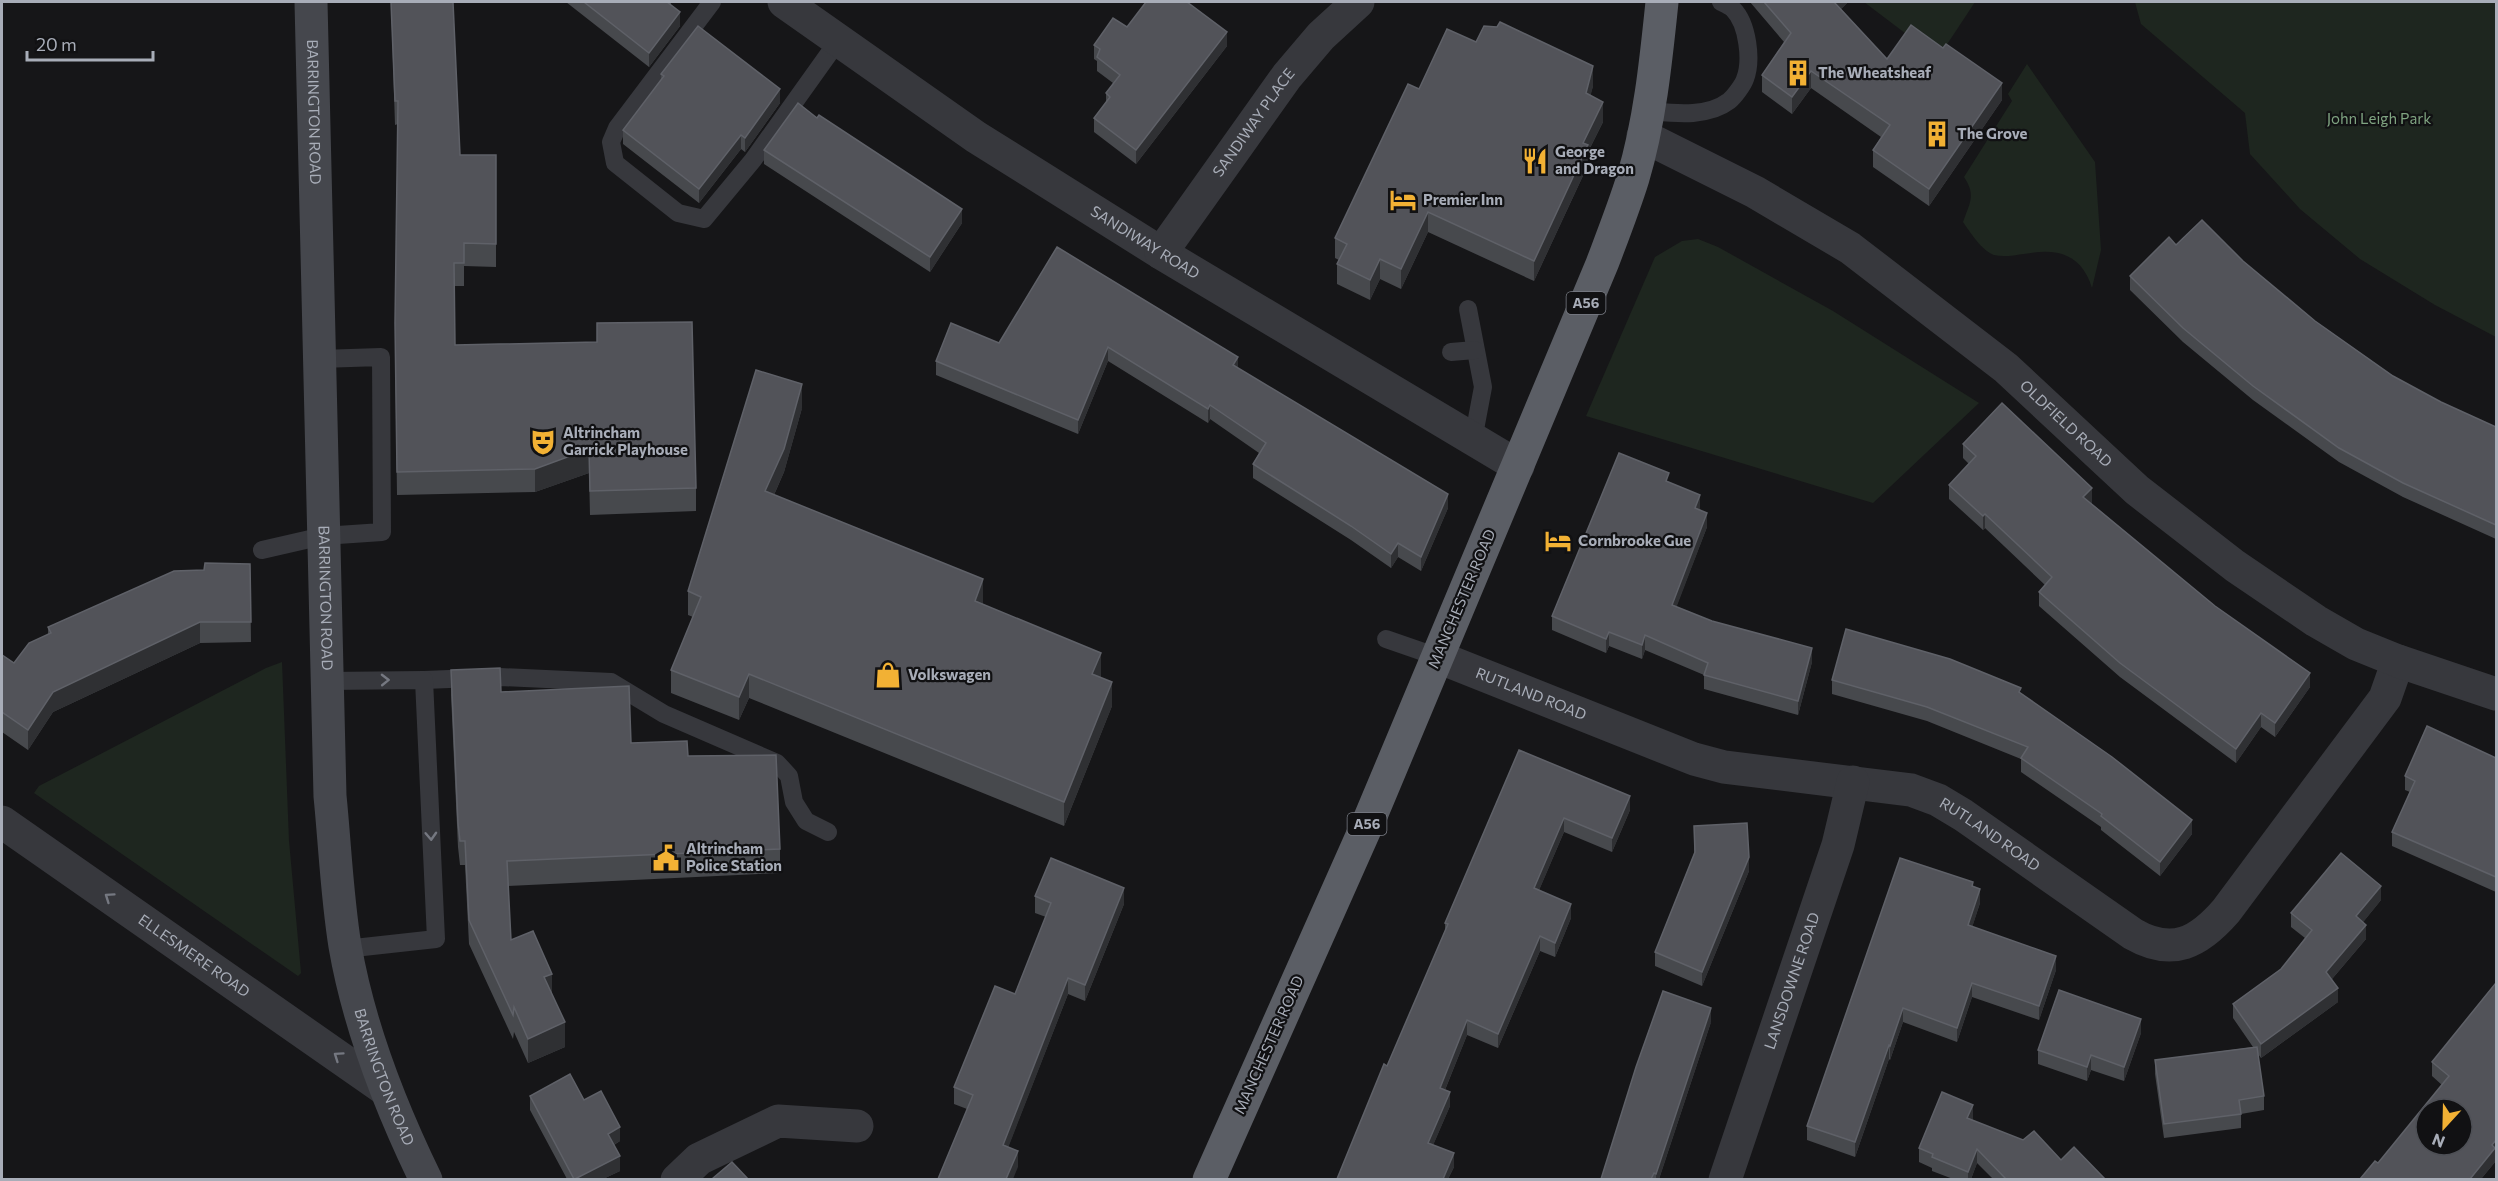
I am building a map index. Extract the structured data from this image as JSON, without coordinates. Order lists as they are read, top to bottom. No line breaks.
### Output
{"streets":{"highway":["A56","MANCHESTER ROAD"],"main road":["BARRINGTON ROAD"],"street":["SANDIWAY PLACE","SANDIWAY ROAD","OLDFIELD ROAD","RUTLAND ROAD","ELLESMERE ROAD","LANSDOWNE ROAD"]},"crossings":[["BARRINGTON ROAD","ELLESMERE ROAD"],["SANDIWAY PLACE","SANDIWAY ROAD"],["SANDIWAY ROAD","MANCHESTER ROAD"],["OLDFIELD ROAD","MANCHESTER ROAD"],["OLDFIELD ROAD","RUTLAND ROAD"],["MANCHESTER ROAD","RUTLAND ROAD"],["RUTLAND ROAD","LANSDOWNE ROAD"]],"one_way":["ELLESMERE ROAD"],"parks":["John Leigh Park"],"places":{"building":["The Wheatsheaf","The Grove"],"restaurant":["George and Dragon"],"hotel":["Premier Inn","Cornbrooke Gue"],"theatre":["Altrincham Garrick Playhouse"],"shop":["Volkswagen"],"public building":["Altrincham Police Station"]},"scale_bar":"20 m","north":"bottom"}
